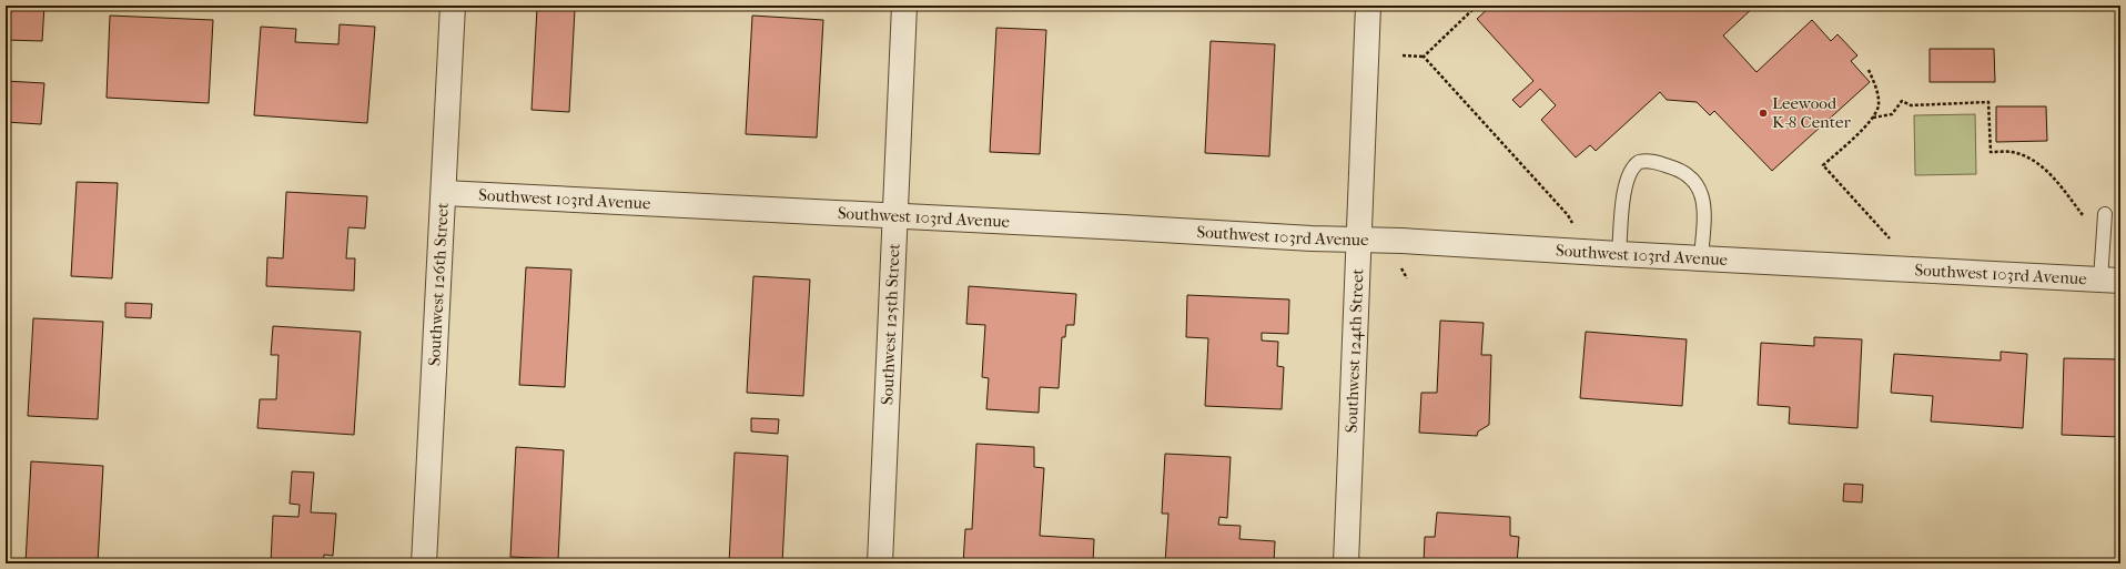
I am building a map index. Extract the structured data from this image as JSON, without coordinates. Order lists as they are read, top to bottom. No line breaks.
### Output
{"streets":{"street":["Southwest 103rd Avenue","Southwest 126th Street","Southwest 125th Street","Southwest 124th Street"]},"crossings":[["Southwest 103rd Avenue","Southwest 126th Street"],["Southwest 103rd Avenue","Southwest 125th Street"],["Southwest 103rd Avenue","Southwest 124th Street"]],"places":["Leewood K-8 Center"]}
